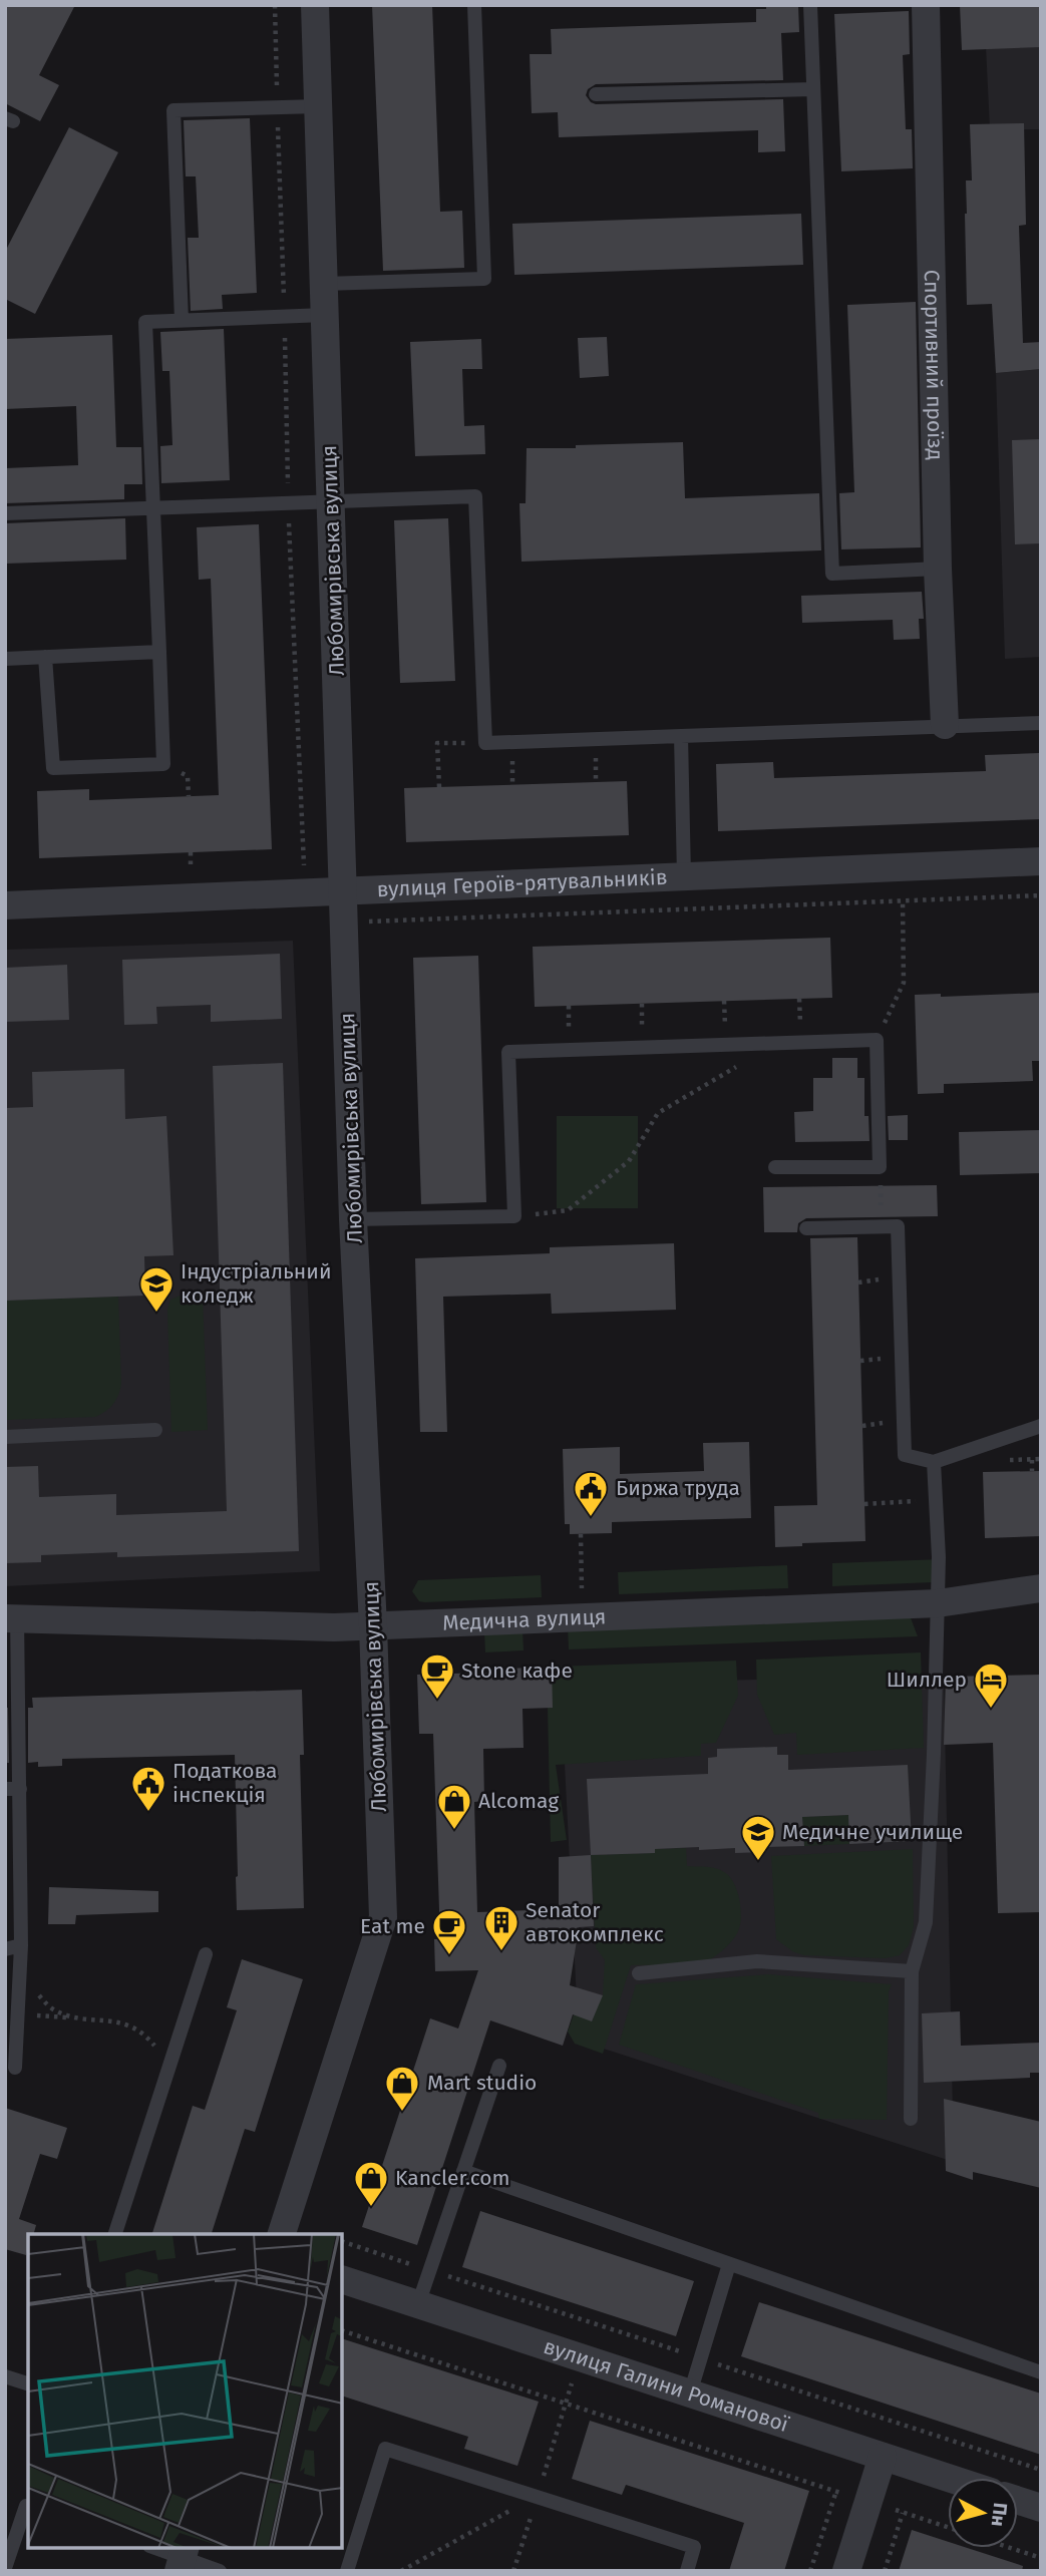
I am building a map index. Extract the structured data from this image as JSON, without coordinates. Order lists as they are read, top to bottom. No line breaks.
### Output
{"streets":{"street":["Спортивний проїзд","Любомирівська вулиця","вулиця Героїв-рятувальників","Медична вулиця","вулиця Галини Романової"]},"crossings":[["Любомирівська вулиця","вулиця Героїв-рятувальників"],["Любомирівська вулиця","Медична вулиця"]],"places":{"school or university":["Індустріальний коледж","Медичне училище"],"public building":["Биржа труда","Податкова інспекція"],"cafe":["Stone кафе","Eat me"],"hotel":["Шиллер"],"shop":["Alcomag","Mart studio","Kancler.com"],"building":["Senator автокомплекс"]},"north":"right"}
